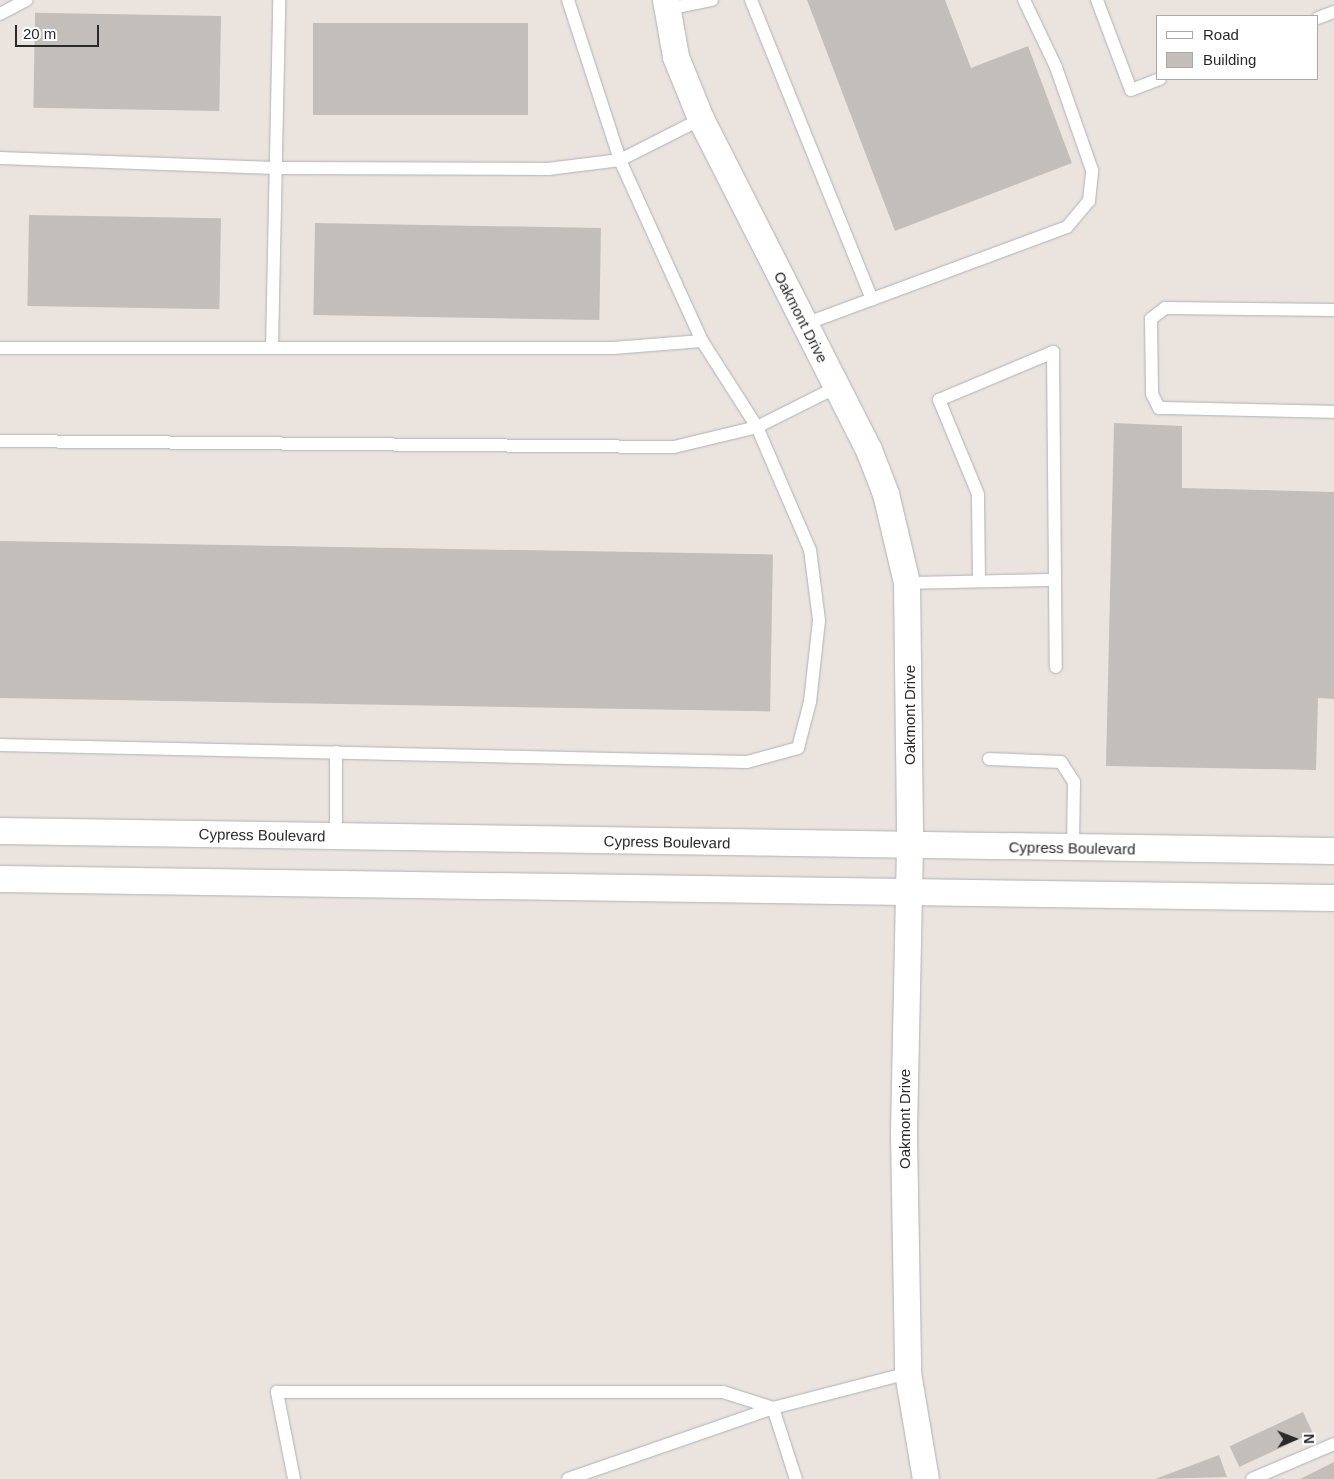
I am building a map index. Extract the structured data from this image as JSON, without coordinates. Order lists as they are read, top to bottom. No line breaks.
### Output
{"streets":{"street":["Oakmont Drive","Cypress Boulevard"]},"crossings":[["Oakmont Drive","Cypress Boulevard"]],"legend":["Road","Building"],"scale_bar":"20 m","north":"right"}
